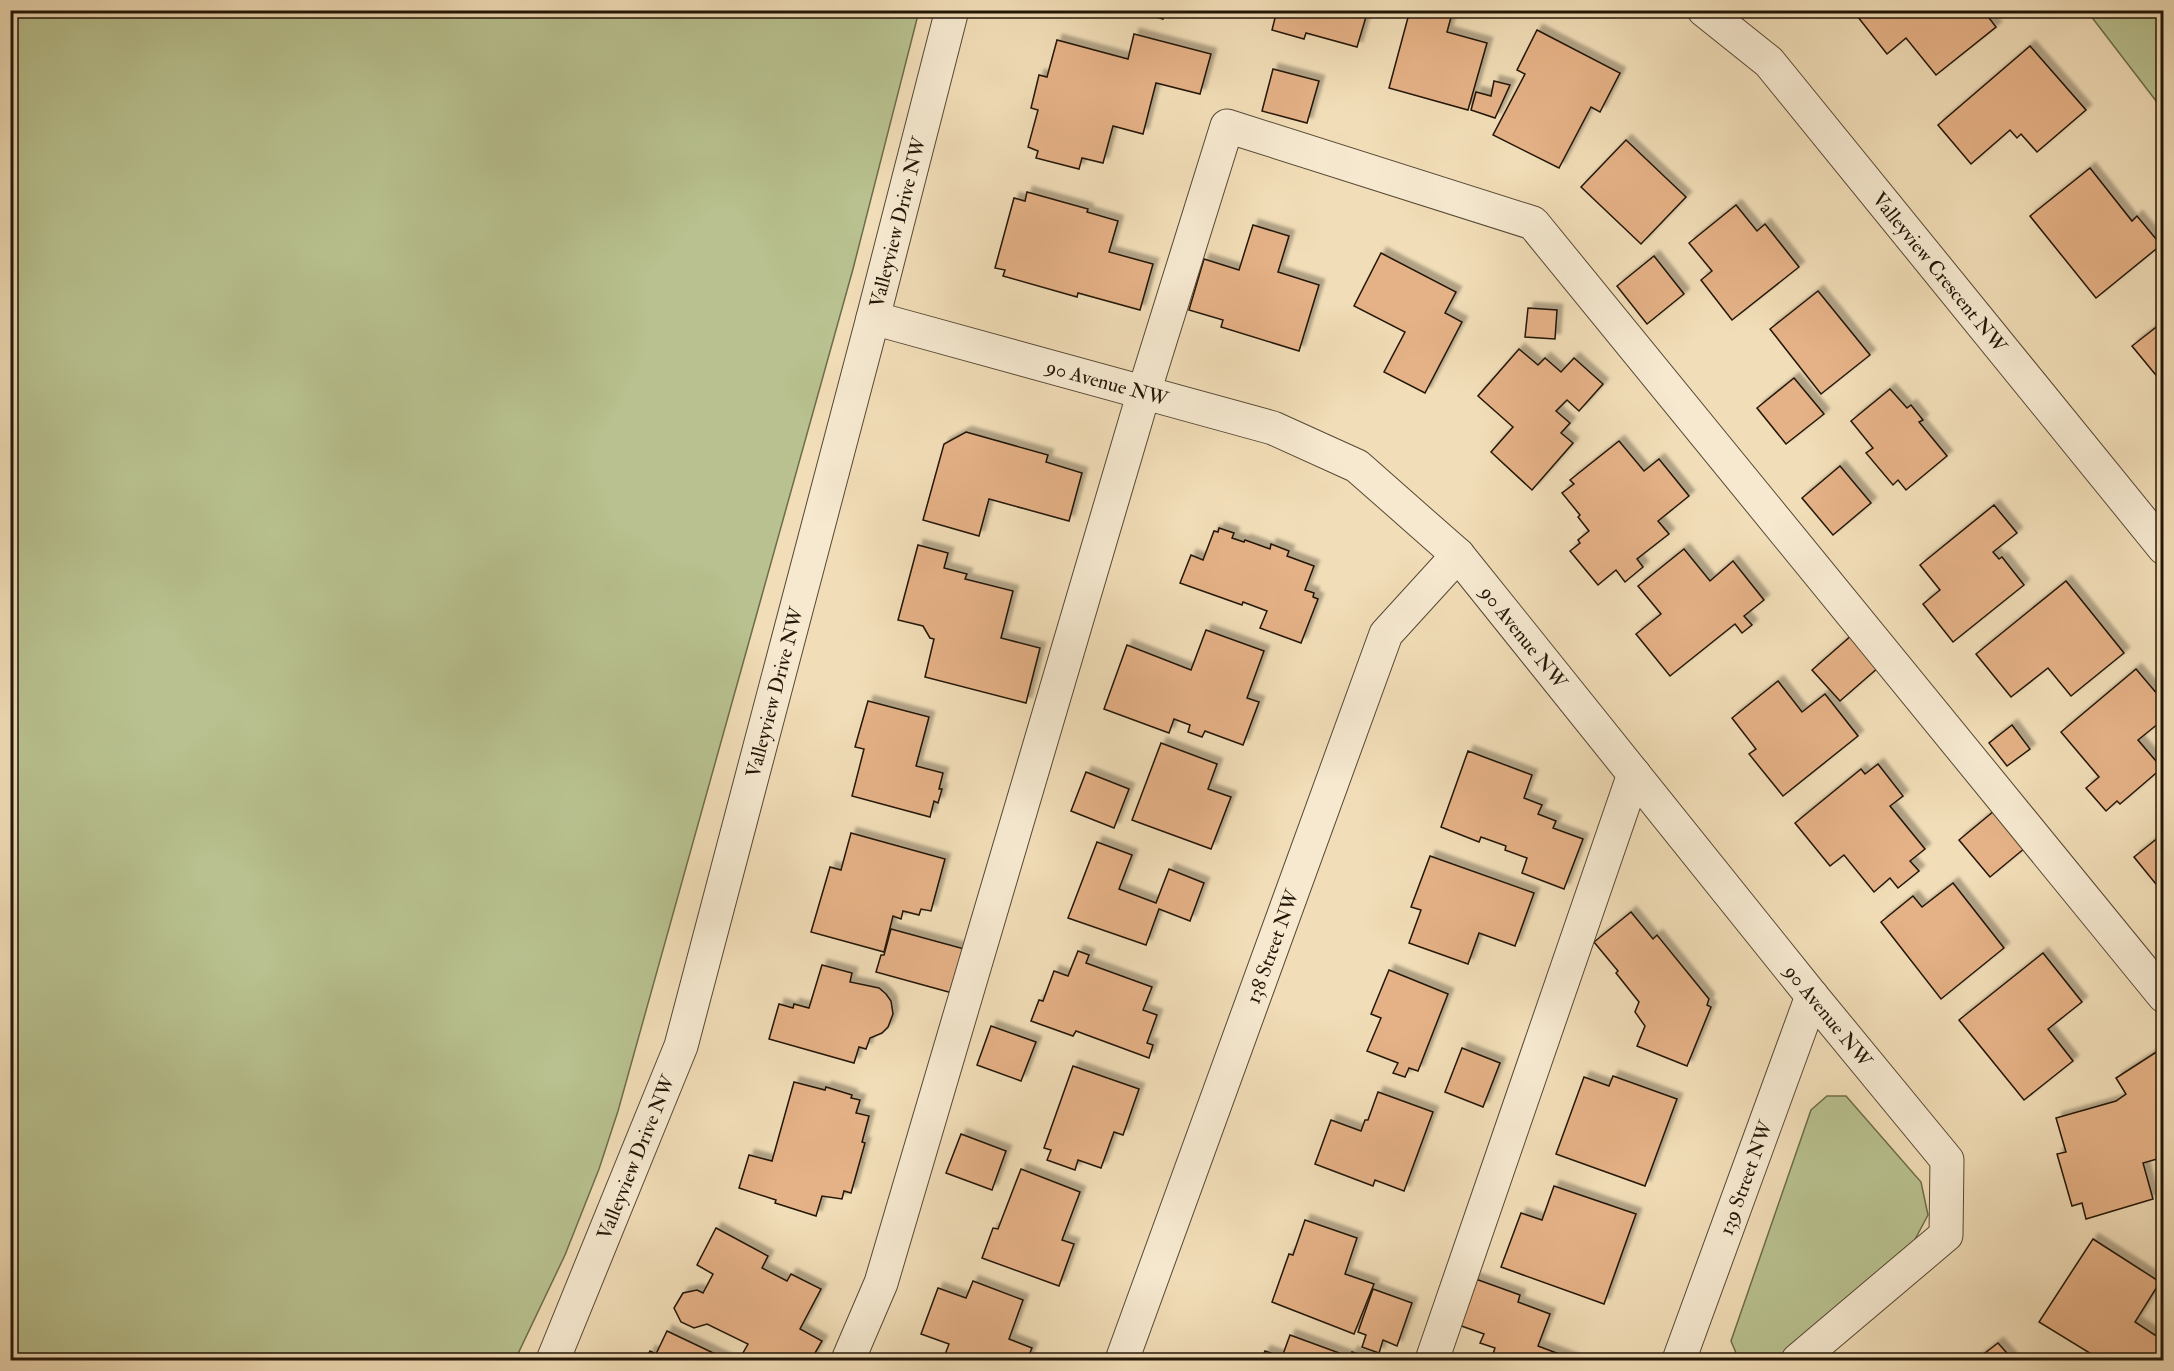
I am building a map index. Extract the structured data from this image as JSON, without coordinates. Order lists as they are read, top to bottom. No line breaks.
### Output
{"streets":{"street":["Valleyview Drive NW","Valleyview Crescent NW","90 Avenue NW","138 Street NW","139 Street NW"]},"crossings":[["Valleyview Drive NW","90 Avenue NW"],["90 Avenue NW","138 Street NW"],["90 Avenue NW","139 Street NW"]]}
